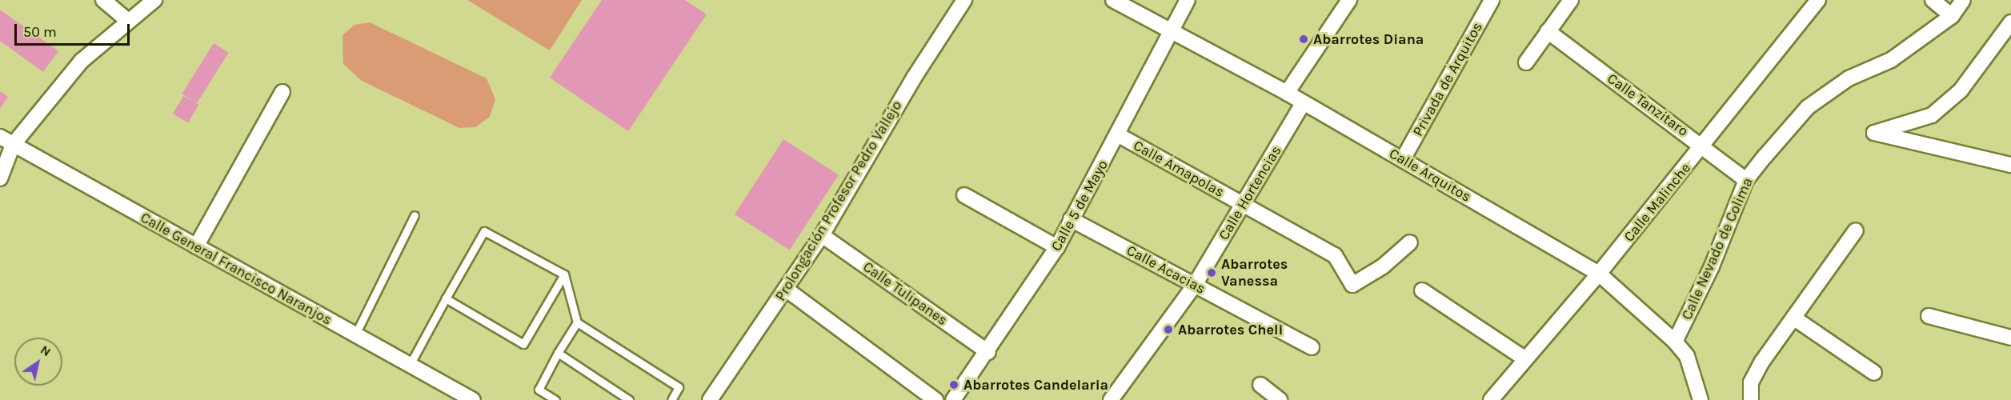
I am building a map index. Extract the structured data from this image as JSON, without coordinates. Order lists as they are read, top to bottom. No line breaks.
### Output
{"streets":{"street":["Privada de Arquitos","Calle Tanzitaro","Calle Amapolas","Calle Arquitos","Calle Hortencias","Prolongación Profesor Pedro Vallejo","Calle Malinche","Calle 5 de Mayo","Calle Nevado de Colima","Calle General Francisco Naranjos","Calle Acacias","Calle Tulipanes"]},"crossings":[["Privada de Arquitos","Calle Arquitos"],["Calle Tanzitaro","Calle Malinche"],["Calle Tanzitaro","Calle Nevado de Colima"],["Calle Amapolas","Calle Hortencias"],["Calle Amapolas","Calle 5 de Mayo"],["Calle Arquitos","Calle Hortencias"],["Calle Arquitos","Calle Malinche"],["Calle Arquitos","Calle 5 de Mayo"],["Calle Arquitos","Calle Nevado de Colima"],["Calle Hortencias","Calle Acacias"],["Prolongación Profesor Pedro Vallejo","Calle Tulipanes"],["Calle 5 de Mayo","Calle Acacias"],["Calle 5 de Mayo","Calle Tulipanes"]],"places":["Abarrotes Diana","Abarrotes Vanessa","Abarrotes Cheli","Abarrotes Candelaria"],"scale_bar":"50 m","north":"top right"}
